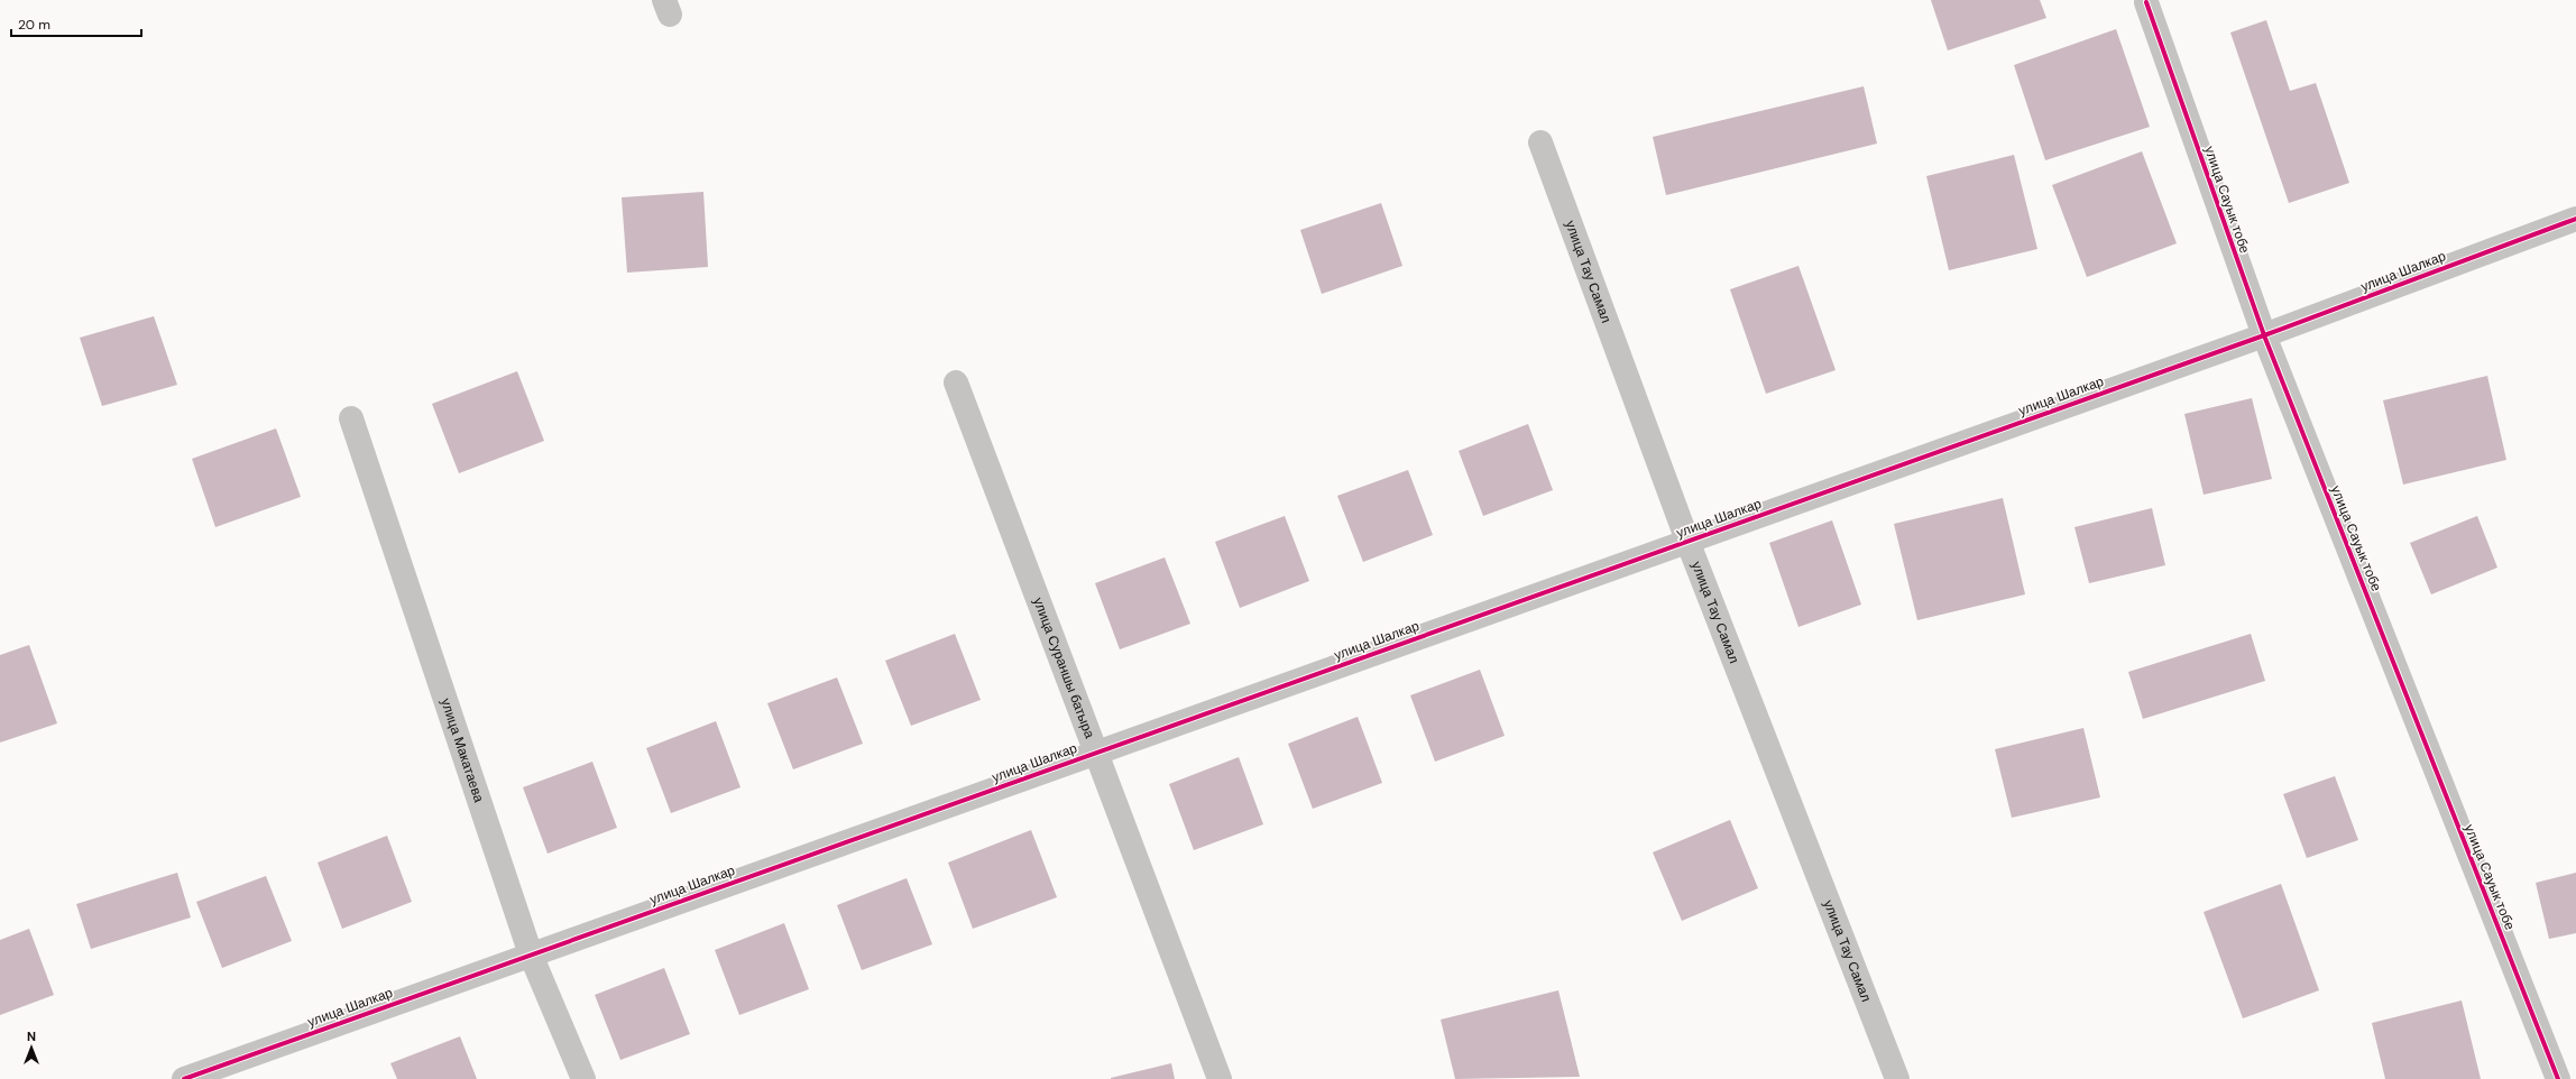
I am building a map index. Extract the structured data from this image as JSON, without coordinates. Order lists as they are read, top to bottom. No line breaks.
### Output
{"streets":{"street":["улица Сауык тобе","улица Тау Самал","улица Шалкар","улица Сураншы батыра","улица Макатаева"]},"crossings":[["улица Сауык тобе","улица Шалкар"],["улица Тау Самал","улица Шалкар"],["улица Шалкар","улица Сураншы батыра"],["улица Шалкар","улица Макатаева"]],"scale_bar":"20 m","north":"top"}
